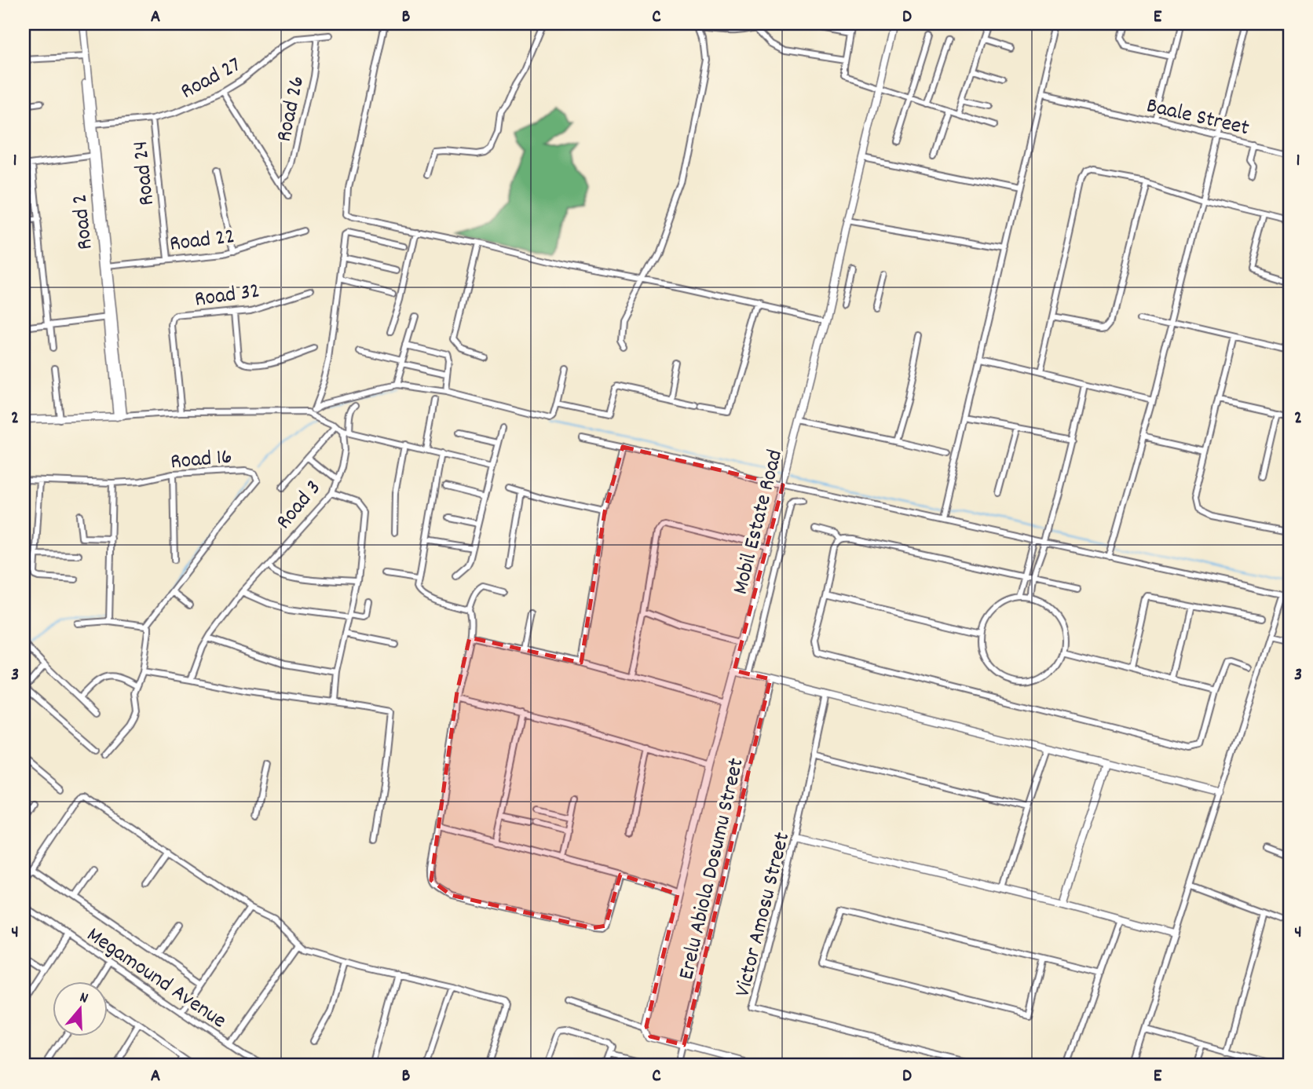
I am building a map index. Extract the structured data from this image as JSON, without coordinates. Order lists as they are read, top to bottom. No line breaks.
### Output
{"streets":{"street":["Road 27","Road 26","Baale Street","Road 24","Road 2","Road 22","Road 32","Road 16","Road 3","Mobil Estate Road","Erelu Abiola Dosumu Street","Victor Amosu Street","Megamound Avenue"]},"crossings":[["Road 27","Road 26"],["Road 27","Road 24"],["Road 27","Road 2"],["Road 24","Road 22"],["Road 2","Road 22"]],"north":"top","grid":{"columns":["A","B","C","D","E"],"rows":["1","2","3","4"]}}
